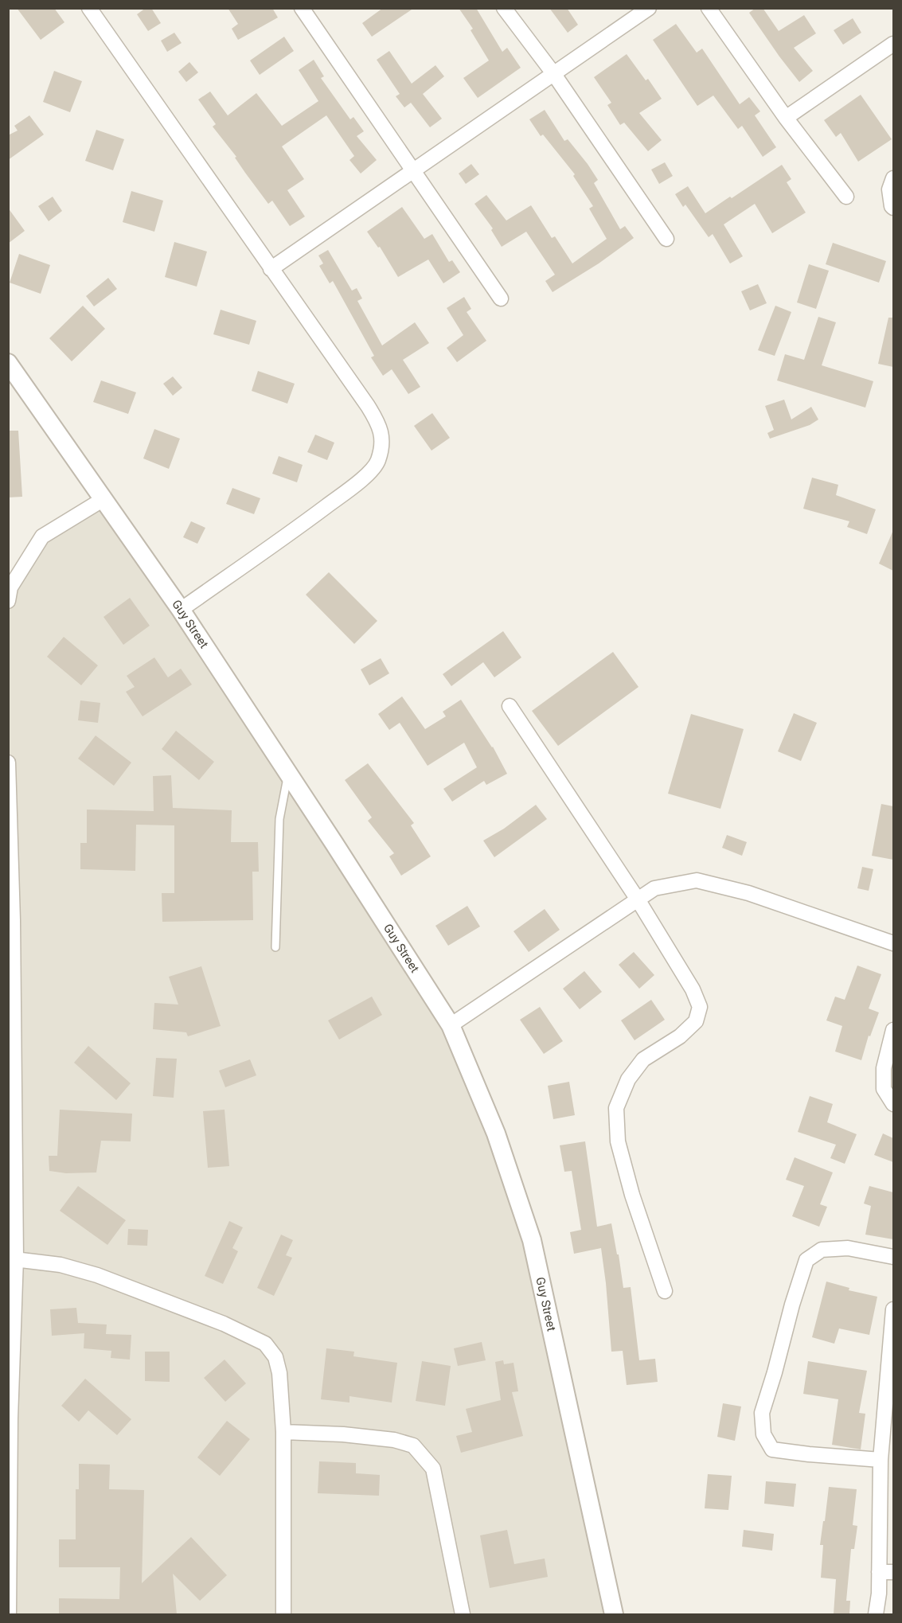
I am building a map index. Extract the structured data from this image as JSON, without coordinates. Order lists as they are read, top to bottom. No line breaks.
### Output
{"streets":{"street":["Guy Street"]}}
